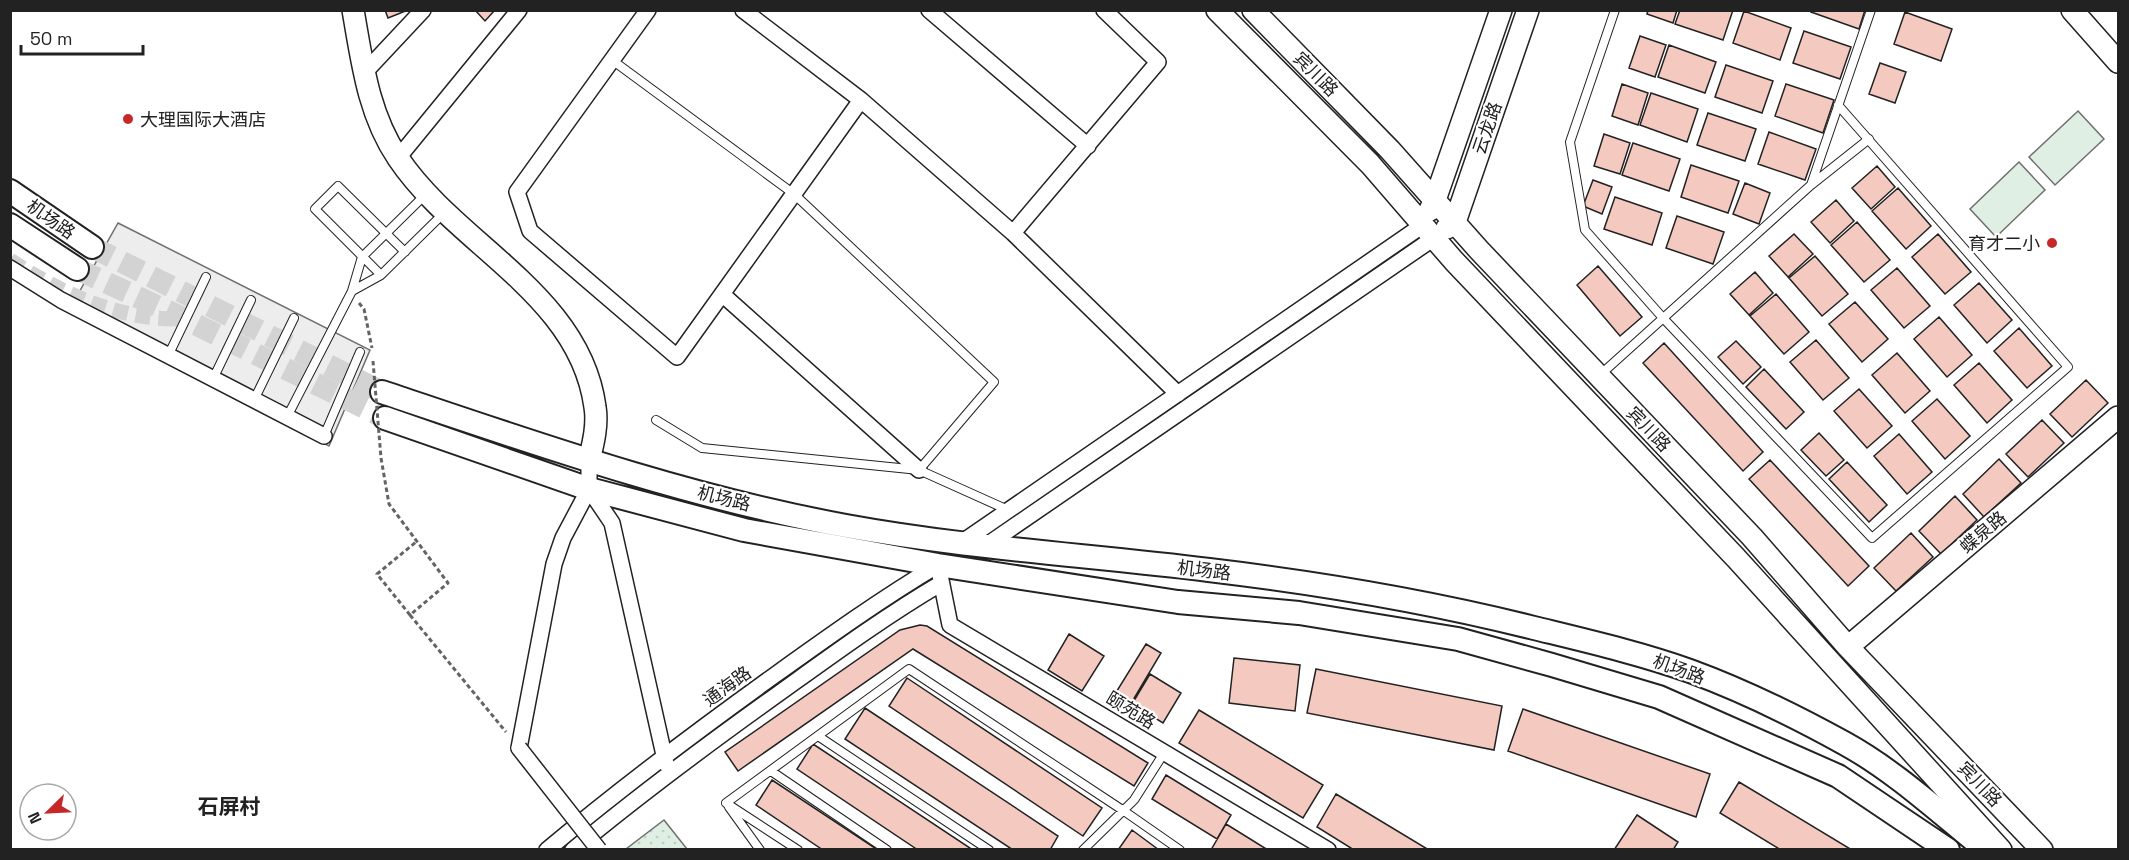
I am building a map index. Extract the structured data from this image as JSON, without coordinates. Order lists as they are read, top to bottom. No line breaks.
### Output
{"streets":{"main road":["宾川路","云龙路","机场路","蝶泉路"],"street":["通海路","颐苑路"]},"crossings":[["宾川路","云龙路"],["宾川路","蝶泉路"],["机场路","通海路"],["机场路","颐苑路"],["通海路","颐苑路"]],"districts":["石屏村"],"places":["大理国际大酒店","育才二小"],"scale_bar":"50 m","north":"bottom left"}
